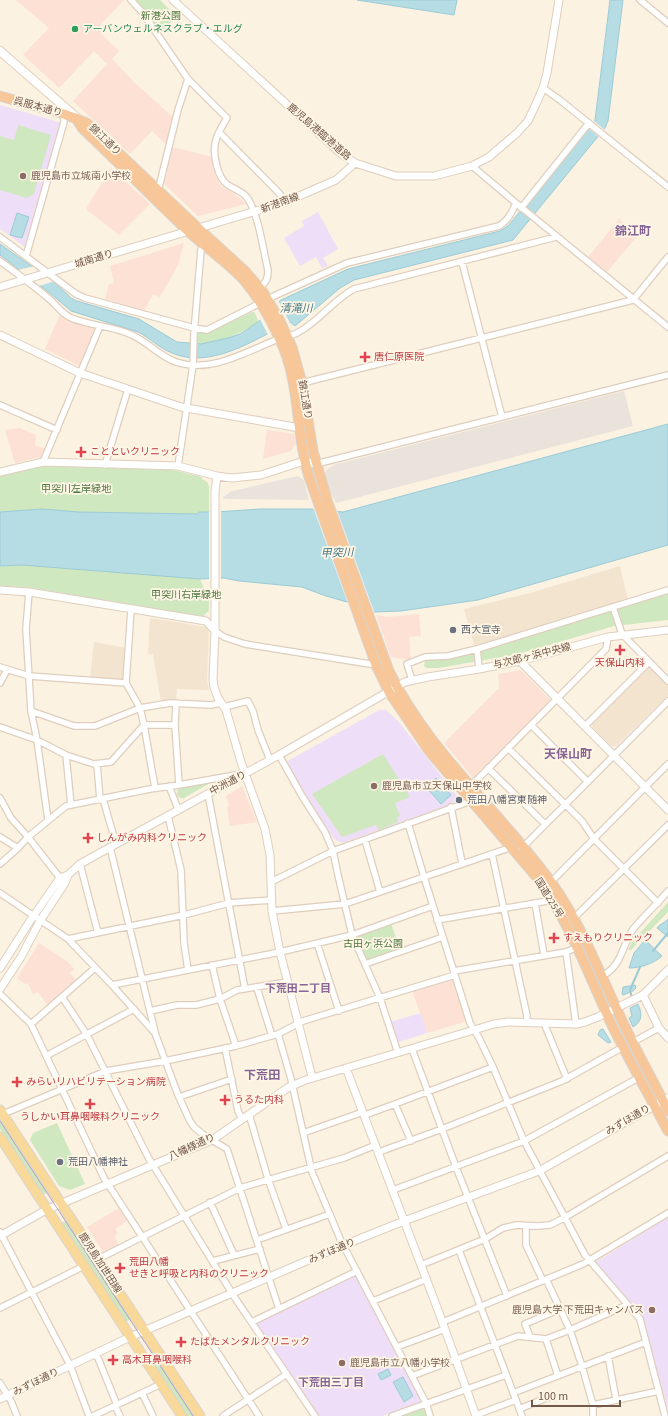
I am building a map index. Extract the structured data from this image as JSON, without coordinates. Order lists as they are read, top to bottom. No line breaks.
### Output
{"streets":{"highway":["呉服本通り","錦江通り","国道225号"],"main road":["鹿児島加世田線"],"street":["鹿児島港臨港道路","新港南線","城南通り","与次郎ヶ浜中央線","中洲通り","みずほ通り","八幡様通り"]},"crossings":[["呉服本通り","錦江通り"],["鹿児島港臨港道路","新港南線"],["錦江通り","新港南線"],["錦江通り","城南通り"],["錦江通り","与次郎ヶ浜中央線"],["錦江通り","中洲通り"],["錦江通り","国道225号"],["新港南線","城南通り"],["与次郎ヶ浜中央線","中洲通り"],["与次郎ヶ浜中央線","国道225号"],["中洲通り","国道225号"],["国道225号","みずほ通り"],["みずほ通り","鹿児島加世田線"],["八幡様通り","鹿児島加世田線"]],"districts":["錦江町","天保山町","下荒田二丁目","下荒田","下荒田三丁目"],"water":["清滝川","甲突川"],"parks":["新港公園","甲突川左岸緑地","甲突川右岸緑地","古田ヶ浜公園"],"places":{"other":["アーバンウェルネスクラブ・エルグ","鹿児島市立城南小学校","西大宣寺","鹿児島市立天保山中学校","荒田八幡宮東随神","荒田八幡神社","鹿児島大学 下荒田キャンパス","鹿児島市立八幡小学校"],"health":["唐仁原医院","ことといクリニック","天保山内科","しんがみ内科クリニック","すえもりクリニック","みらいリハビリテーション病院","うるた内科","うしかい耳鼻咽喉科クリニック","荒田八幡 せきと呼吸と内科のクリニック","たばたメンタルクリニック","高木耳鼻咽喉科"]},"scale_bar":"100 m"}
